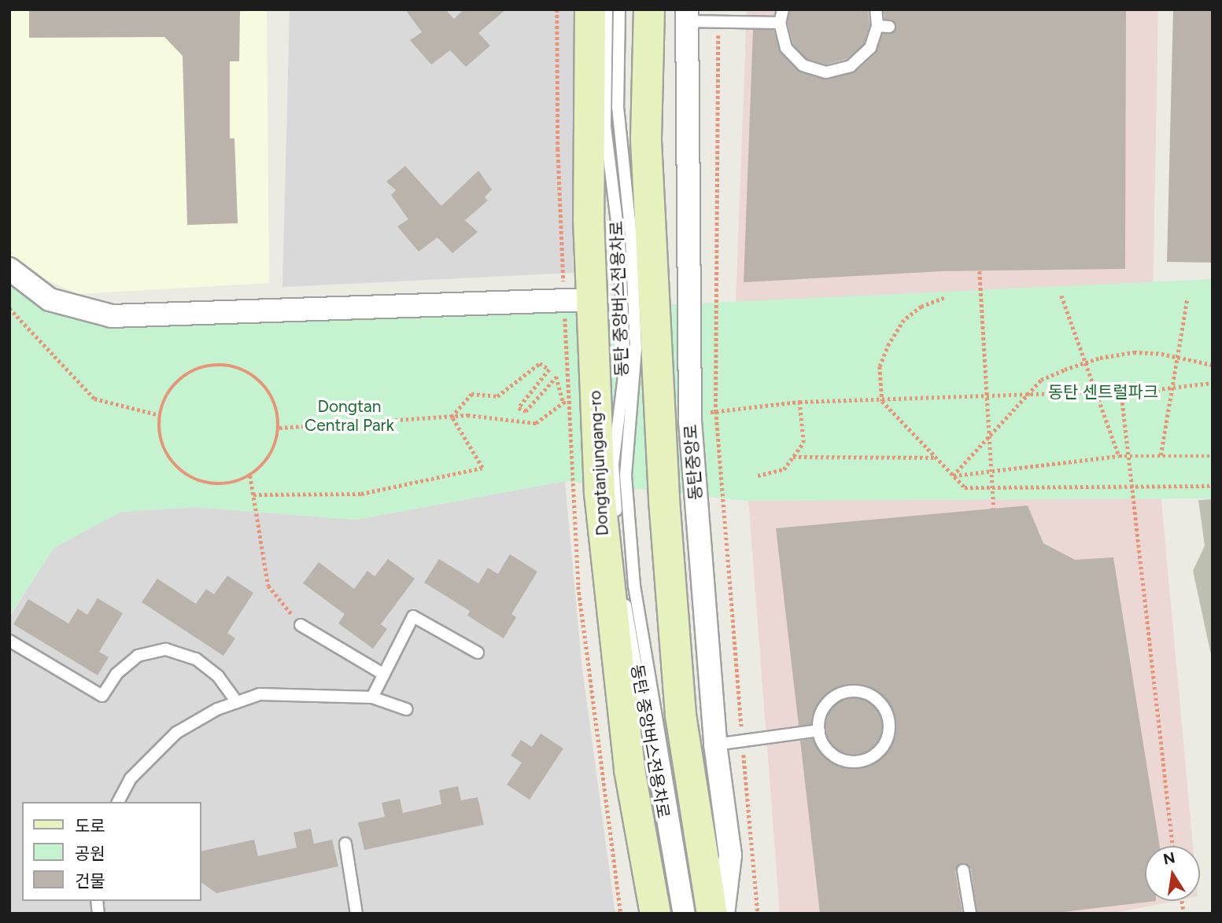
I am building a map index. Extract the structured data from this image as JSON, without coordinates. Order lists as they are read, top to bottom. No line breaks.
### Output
{"streets":{"street":["동탄중앙로","Dongtanjungang-ro"],"lane":["동탄 중앙버스전용차로"]},"parks":["동탄 센트럴파크","Dongtan Central Park"],"legend":["도로","공원","건물"],"north":"top"}
